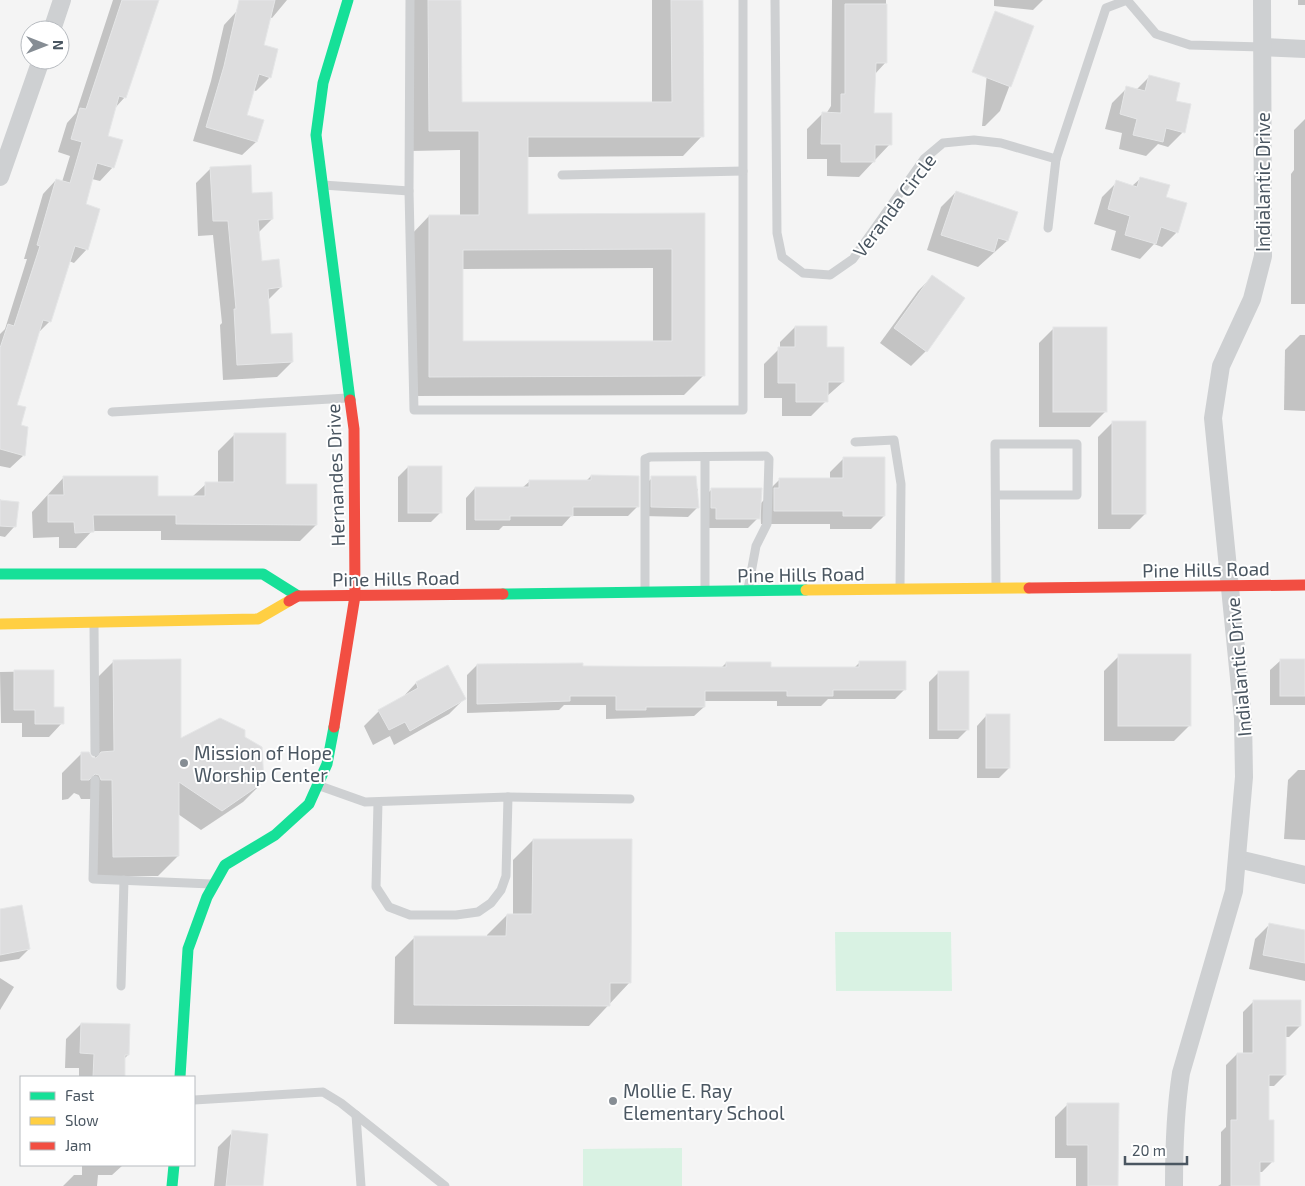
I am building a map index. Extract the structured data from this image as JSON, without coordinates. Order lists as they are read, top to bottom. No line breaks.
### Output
{"streets":{"main road":["Hernandes Drive","Pine Hills Road"],"street":["Indialantic Drive"],"lane":["Veranda Circle"]},"crossings":[["Indialantic Drive","Pine Hills Road"],["Hernandes Drive","Pine Hills Road"]],"places":["Mission of Hope Worship Center","Mollie E. Ray Elementary School"],"legend":["Fast","Slow","Jam"],"scale_bar":"20 m","north":"right"}
